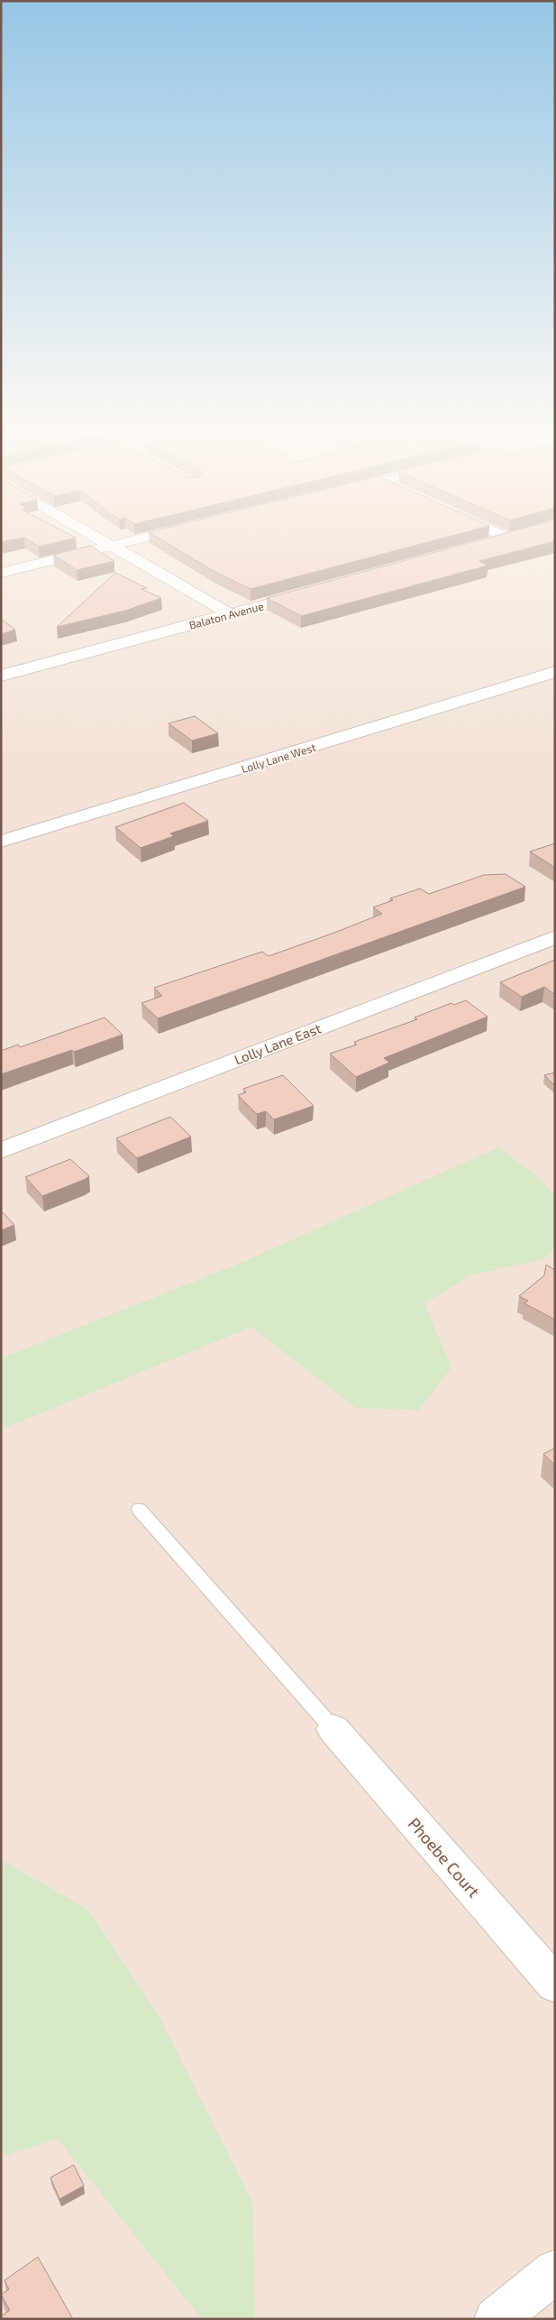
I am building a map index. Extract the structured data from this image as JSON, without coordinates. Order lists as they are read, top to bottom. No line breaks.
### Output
{"streets":{"street":["Balaton Avenue","Lolly Lane West","Lolly Lane East","Phoebe Court"]}}
